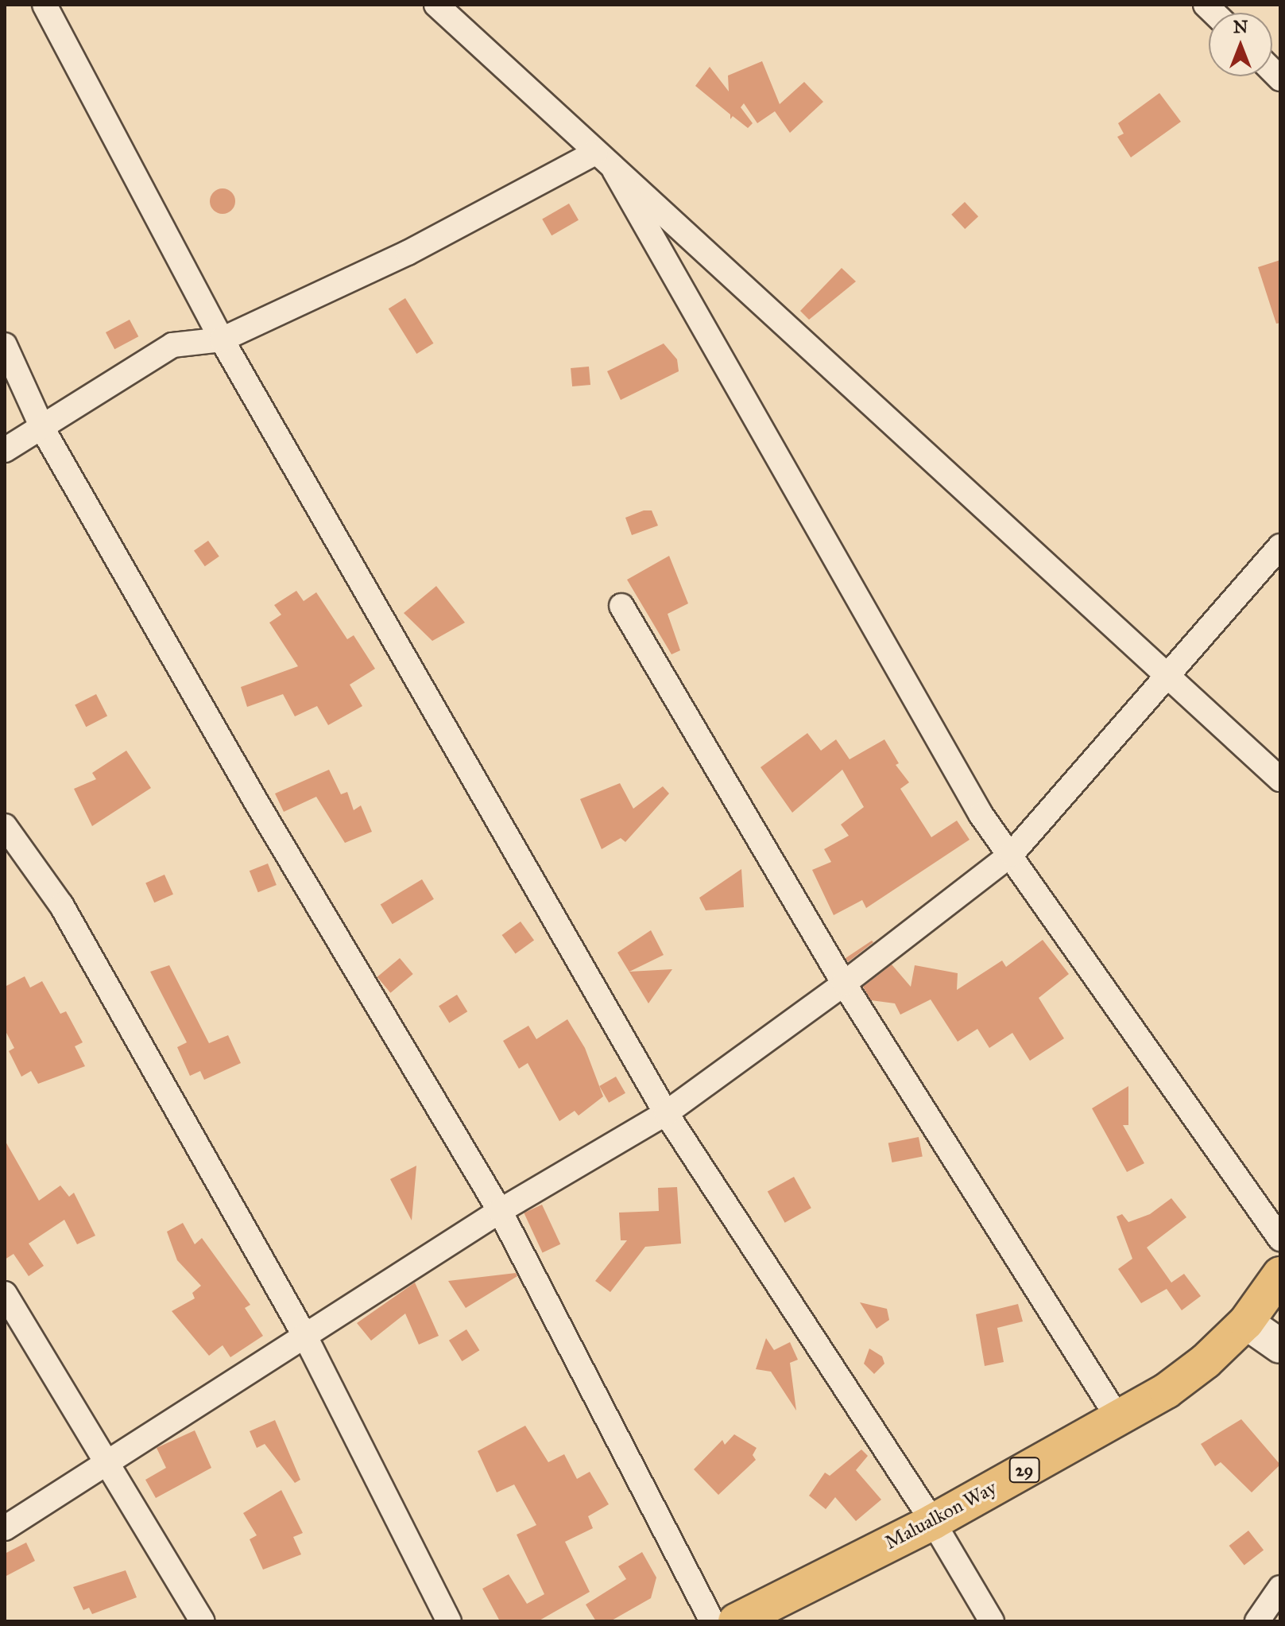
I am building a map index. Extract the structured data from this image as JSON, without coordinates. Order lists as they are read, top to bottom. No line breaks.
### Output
{"streets":{"main road":["29","Malualkon Way"]},"north":"top"}
